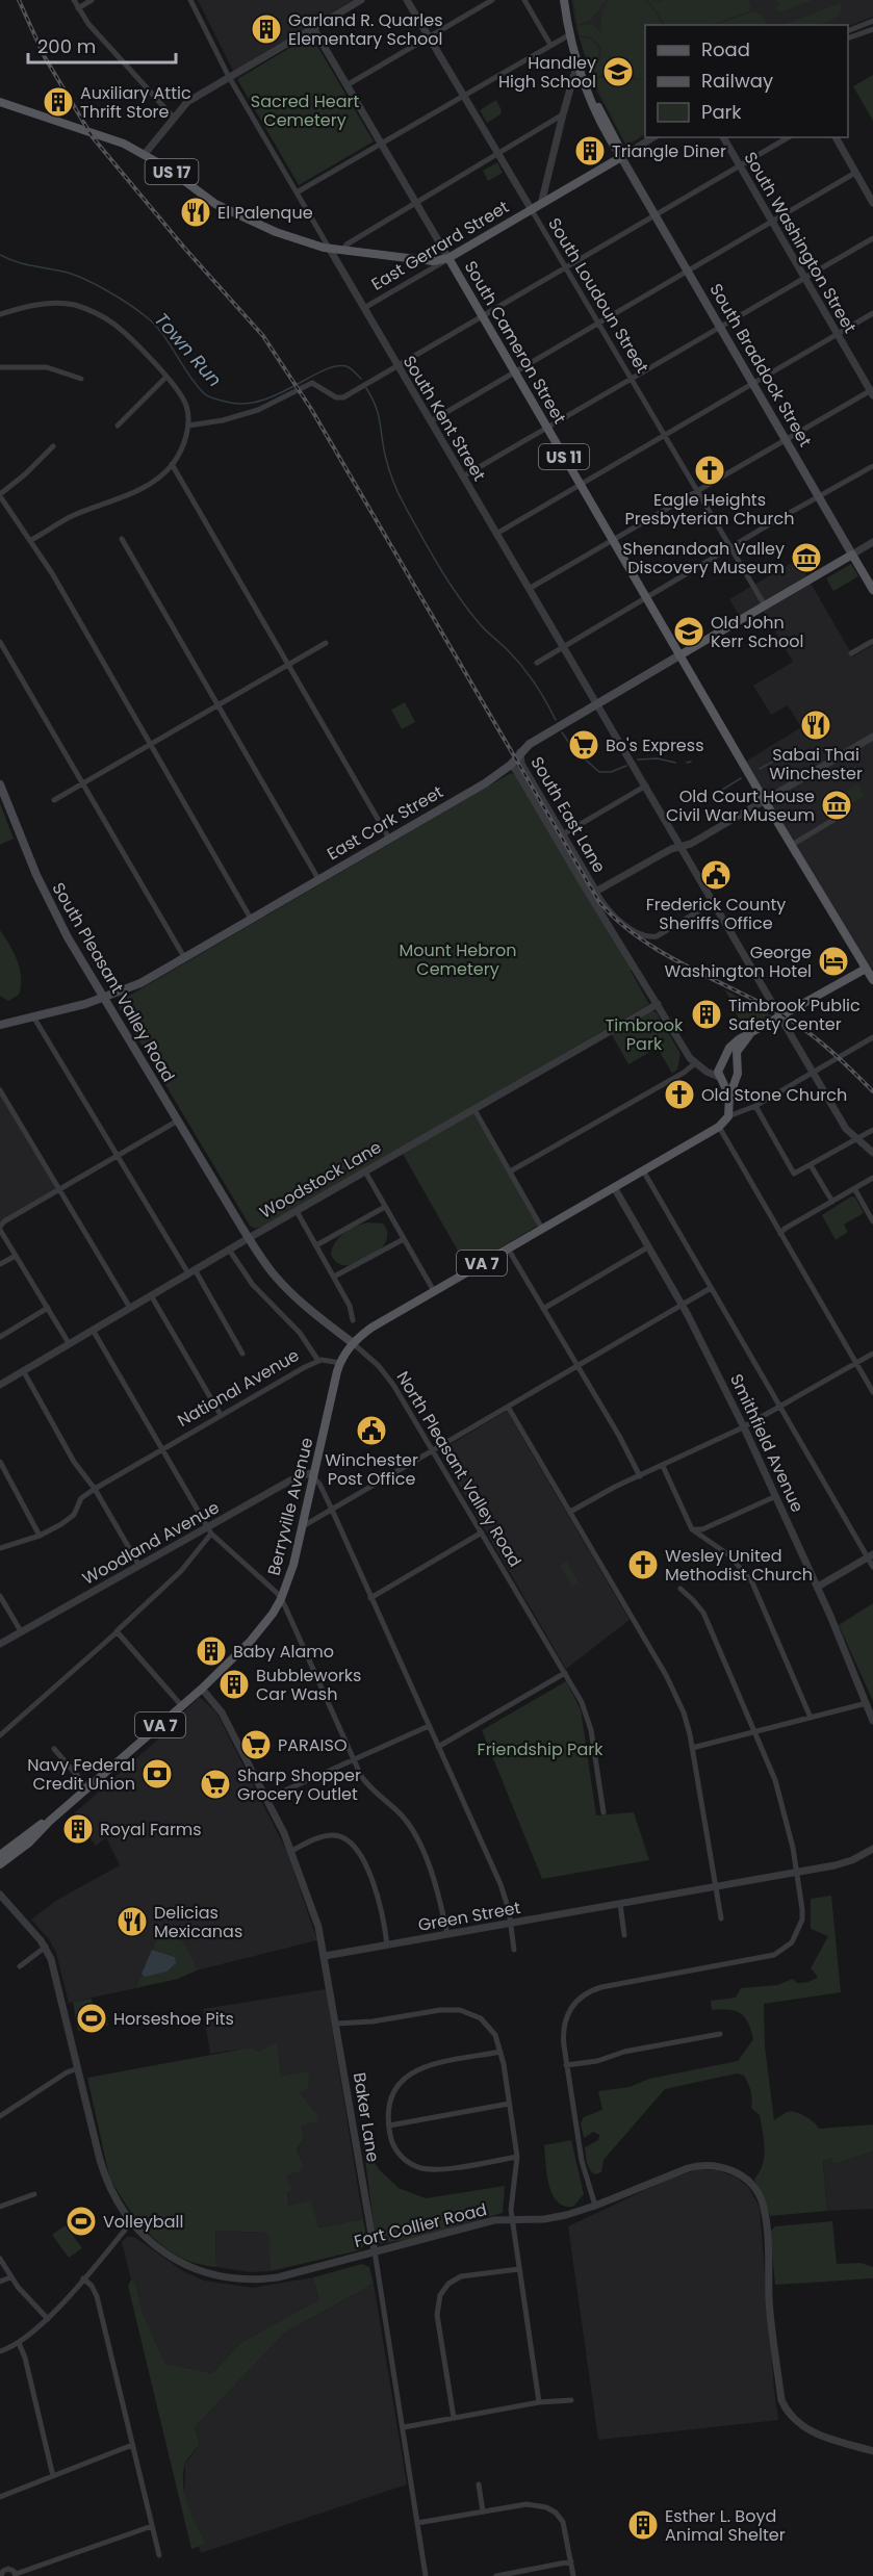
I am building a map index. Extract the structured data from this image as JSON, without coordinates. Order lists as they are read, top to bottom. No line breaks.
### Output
{"streets":{"main road":["US 17","East Gerrard Street","South Cameron Street","South Braddock Street","US 11","East Cork Street","South Pleasant Valley Road","VA 7","North Pleasant Valley Road","Berryville Avenue"],"street":["South Washington Street","South Loudoun Street","South Kent Street","South East Lane","Woodstock Lane","National Avenue","Smithfield Avenue","Woodland Avenue","Green Street","Baker Lane","Fort Collier Road"]},"crossings":[["US 17","East Gerrard Street"],["US 17","South Cameron Street"],["US 17","South Kent Street"],["East Gerrard Street","South Loudoun Street"],["East Gerrard Street","South Cameron Street"],["East Gerrard Street","South Braddock Street"],["East Gerrard Street","South Kent Street"],["South Loudoun Street","East Cork Street"],["South Cameron Street","US 11"],["South Cameron Street","East Cork Street"],["South Braddock Street","East Cork Street"],["South Kent Street","East Cork Street"],["South East Lane","East Cork Street"],["East Cork Street","South Pleasant Valley Road"],["South Pleasant Valley Road","North Pleasant Valley Road"],["Woodstock Lane","North Pleasant Valley Road"],["VA 7","National Avenue"],["VA 7","Smithfield Avenue"],["VA 7","North Pleasant Valley Road"],["VA 7","Berryville Avenue"],["National Avenue","Berryville Avenue"],["Berryville Avenue","Woodland Avenue"],["Berryville Avenue","Baker Lane"],["Green Street","Baker Lane"],["Baker Lane","Fort Collier Road"]],"water":["Town Run"],"parks":["Sacred Heart Cemetery","Mount Hebron Cemetery","Timbrook Park","Friendship Park"],"places":{"building":["Garland R. Quarles Elementary School","Auxiliary Attic Thrift Store","Triangle Diner","Timbrook Public Safety Center","Baby Alamo","Bubbleworks Car Wash","Royal Farms","Esther L. Boyd Animal Shelter"],"school or university":["Handley High School","Old John Kerr School"],"restaurant":["El Palenque","Sabai Thai Winchester","Delicias Mexicanas"],"church":["Eagle Heights Presbyterian Church","Old Stone Church","Wesley United Methodist Church"],"museum":["Shenandoah Valley Discovery Museum","Old Court House Civil War Museum"],"supermarket":["Bo's Express","PARAISO","Sharp Shopper Grocery Outlet"],"public building":["Frederick County Sheriffs Office","Winchester Post Office"],"hotel":["George Washington Hotel"],"bank":["Navy Federal Credit Union"],"sports":["Horseshoe Pits","Volleyball"]},"legend":["Road","Railway","Park"],"scale_bar":"200 m"}
